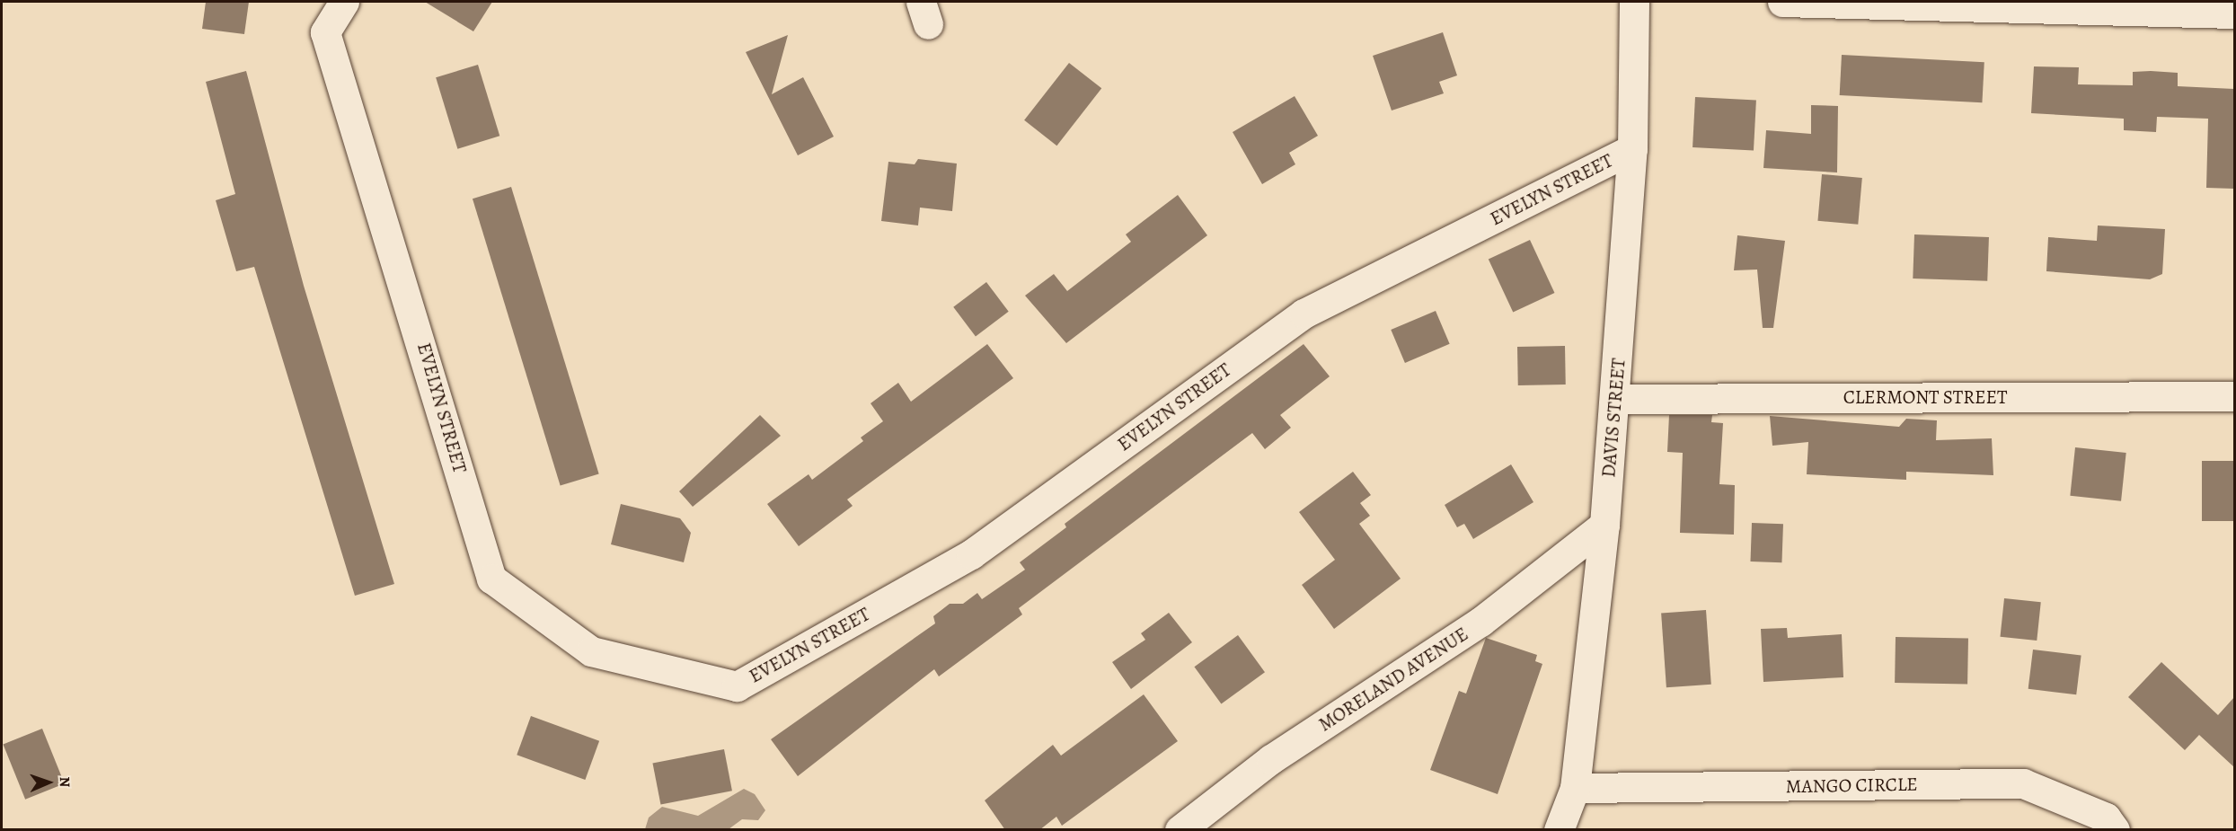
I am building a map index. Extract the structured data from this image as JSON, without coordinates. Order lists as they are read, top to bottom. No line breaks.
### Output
{"streets":{"street":["EVELYN STREET","CLERMONT STREET","DAVIS STREET","MORELAND AVENUE","MANGO CIRCLE"]},"crossings":[["EVELYN STREET","DAVIS STREET"],["CLERMONT STREET","DAVIS STREET"],["DAVIS STREET","MORELAND AVENUE"],["DAVIS STREET","MANGO CIRCLE"]],"north":"right"}
